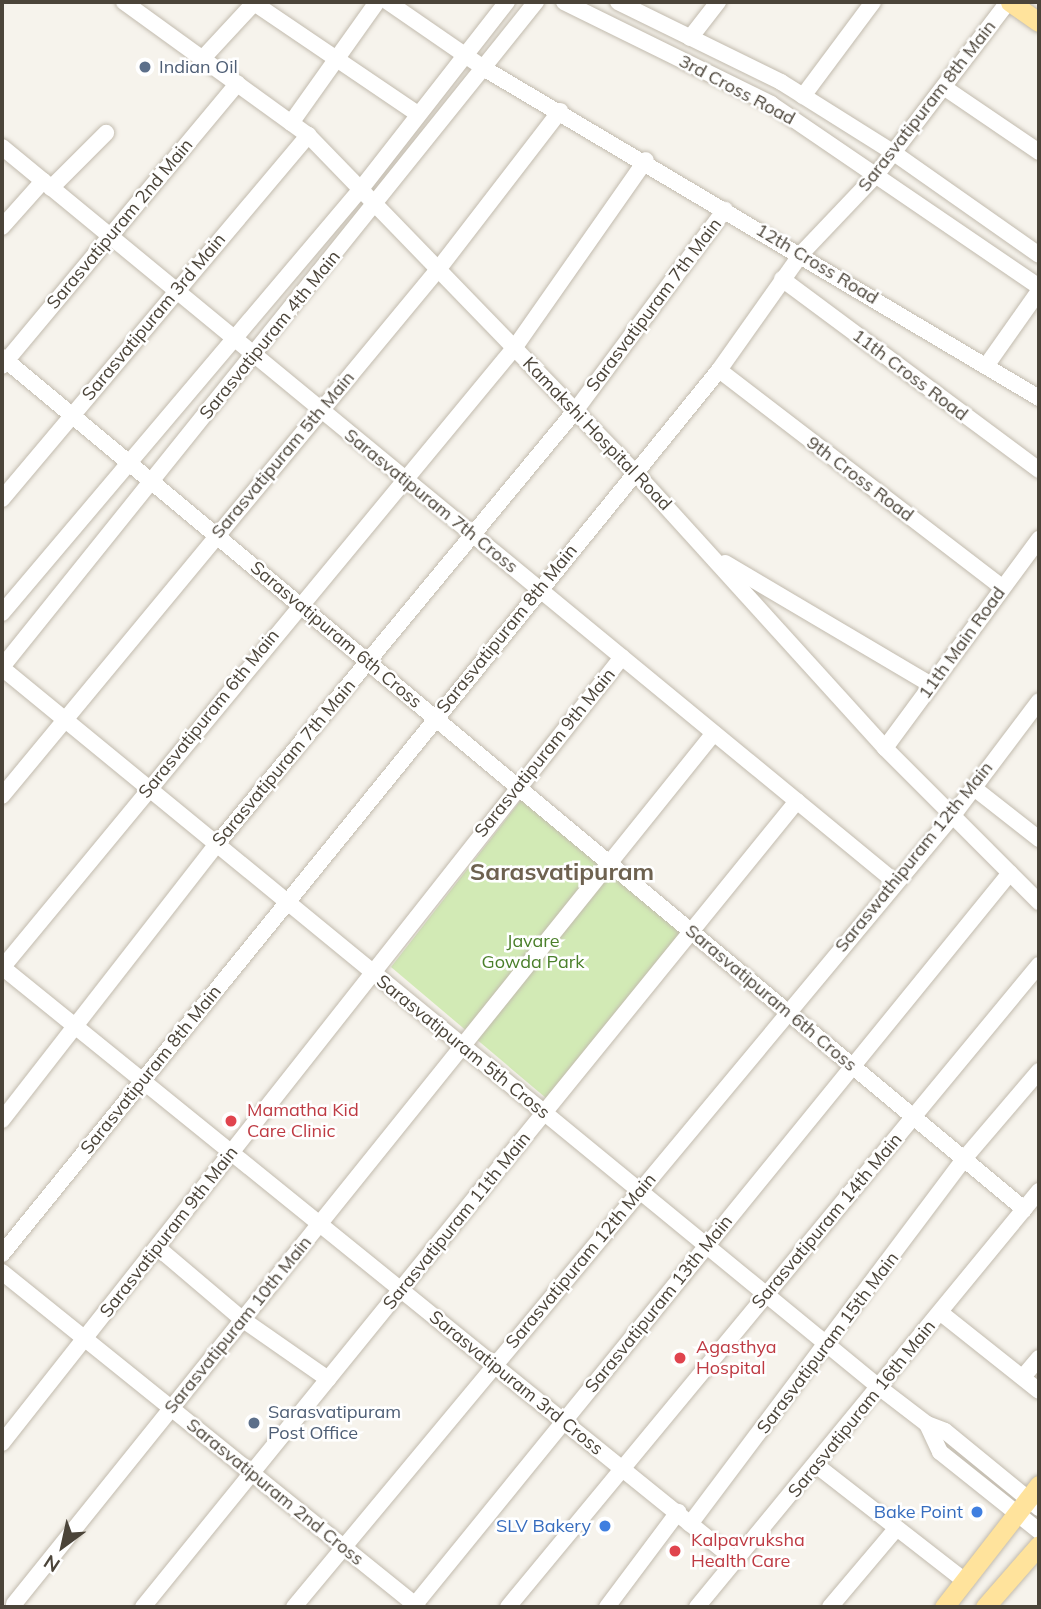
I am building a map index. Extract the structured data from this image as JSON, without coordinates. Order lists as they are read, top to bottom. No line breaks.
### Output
{"streets":{"street":["3rd Cross Road","Sarasvatipuram 8th Main","Sarasvatipuram 2nd Main","12th Cross Road","Sarasvatipuram 7th Main","Sarasvatipuram 3rd Main","Sarasvatipuram 4th Main","11th Cross Road","Kamakshi Hospital Road","Sarasvatipuram 5th Main","9th Cross Road","Sarasvatipuram 7th Cross","Sarasvatipuram 6th Cross","11th Main Road","Sarasvatipuram 6th Main","Sarasvatipuram 9th Main","Saraswathipuram 12th Main","Sarasvatipuram 5th Cross","Sarasvatipuram 11th Main","Sarasvatipuram 14th Main","Sarasvatipuram 12th Main","Sarasvatipuram 13th Main","Sarasvatipuram 10th Main","Sarasvatipuram 15th Main","Sarasvatipuram 3rd Cross","Sarasvatipuram 16th Main","Sarasvatipuram 2nd Cross"]},"crossings":[["3rd Cross Road","Sarasvatipuram 8th Main"],["Sarasvatipuram 8th Main","12th Cross Road"],["Sarasvatipuram 8th Main","11th Cross Road"],["Sarasvatipuram 8th Main","Kamakshi Hospital Road"],["Sarasvatipuram 8th Main","9th Cross Road"],["Sarasvatipuram 8th Main","Sarasvatipuram 7th Cross"],["Sarasvatipuram 8th Main","Sarasvatipuram 6th Cross"],["Sarasvatipuram 8th Main","Sarasvatipuram 5th Cross"],["Sarasvatipuram 8th Main","Sarasvatipuram 3rd Cross"],["Sarasvatipuram 2nd Main","Kamakshi Hospital Road"],["Sarasvatipuram 2nd Main","Sarasvatipuram 7th Cross"],["Sarasvatipuram 2nd Main","Sarasvatipuram 6th Cross"],["12th Cross Road","Sarasvatipuram 7th Main"],["12th Cross Road","Sarasvatipuram 4th Main"],["12th Cross Road","Sarasvatipuram 5th Main"],["12th Cross Road","Sarasvatipuram 6th Main"],["Sarasvatipuram 7th Main","Kamakshi Hospital Road"],["Sarasvatipuram 7th Main","Sarasvatipuram 7th Cross"],["Sarasvatipuram 7th Main","Sarasvatipuram 6th Cross"],["Sarasvatipuram 7th Main","Sarasvatipuram 5th Cross"],["Sarasvatipuram 7th Main","Sarasvatipuram 3rd Cross"],["Sarasvatipuram 3rd Main","Kamakshi Hospital Road"],["Sarasvatipuram 3rd Main","Sarasvatipuram 7th Cross"],["Sarasvatipuram 3rd Main","Sarasvatipuram 6th Cross"],["Sarasvatipuram 4th Main","Kamakshi Hospital Road"],["Sarasvatipuram 4th Main","Sarasvatipuram 7th Cross"],["Sarasvatipuram 4th Main","Sarasvatipuram 6th Cross"],["Sarasvatipuram 4th Main","Sarasvatipuram 5th Cross"],["Kamakshi Hospital Road","Sarasvatipuram 5th Main"],["Kamakshi Hospital Road","11th Main Road"],["Kamakshi Hospital Road","Sarasvatipuram 6th Main"],["Kamakshi Hospital Road","Saraswathipuram 12th Main"],["Kamakshi Hospital Road","Sarasvatipuram 13th Main"],["Sarasvatipuram 5th Main","Sarasvatipuram 7th Cross"],["Sarasvatipuram 5th Main","Sarasvatipuram 6th Cross"],["Sarasvatipuram 5th Main","Sarasvatipuram 5th Cross"],["9th Cross Road","11th Main Road"],["Sarasvatipuram 7th Cross","Sarasvatipuram 6th Main"],["Sarasvatipuram 7th Cross","Sarasvatipuram 9th Main"],["Sarasvatipuram 7th Cross","Saraswathipuram 12th Main"],["Sarasvatipuram 7th Cross","Sarasvatipuram 11th Main"],["Sarasvatipuram 7th Cross","Sarasvatipuram 10th Main"],["Sarasvatipuram 6th Cross","Sarasvatipuram 6th Main"],["Sarasvatipuram 6th Cross","Sarasvatipuram 9th Main"],["Sarasvatipuram 6th Cross","Saraswathipuram 12th Main"],["Sarasvatipuram 6th Cross","Sarasvatipuram 11th Main"],["Sarasvatipuram 6th Cross","Sarasvatipuram 14th Main"],["Sarasvatipuram 6th Cross","Sarasvatipuram 12th Main"],["Sarasvatipuram 6th Cross","Sarasvatipuram 13th Main"],["Sarasvatipuram 6th Cross","Sarasvatipuram 10th Main"],["Sarasvatipuram 6th Cross","Sarasvatipuram 15th Main"],["Sarasvatipuram 6th Cross","Sarasvatipuram 16th Main"],["Sarasvatipuram 6th Main","Sarasvatipuram 5th Cross"],["Sarasvatipuram 6th Main","Sarasvatipuram 3rd Cross"],["Sarasvatipuram 9th Main","Sarasvatipuram 5th Cross"],["Sarasvatipuram 9th Main","Sarasvatipuram 3rd Cross"],["Sarasvatipuram 9th Main","Sarasvatipuram 2nd Cross"],["Saraswathipuram 12th Main","Sarasvatipuram 12th Main"],["Sarasvatipuram 5th Cross","Sarasvatipuram 11th Main"],["Sarasvatipuram 5th Cross","Sarasvatipuram 14th Main"],["Sarasvatipuram 5th Cross","Sarasvatipuram 12th Main"],["Sarasvatipuram 5th Cross","Sarasvatipuram 13th Main"],["Sarasvatipuram 5th Cross","Sarasvatipuram 10th Main"],["Sarasvatipuram 5th Cross","Sarasvatipuram 15th Main"],["Sarasvatipuram 5th Cross","Sarasvatipuram 16th Main"],["Sarasvatipuram 11th Main","Sarasvatipuram 3rd Cross"],["Sarasvatipuram 11th Main","Sarasvatipuram 2nd Cross"],["Sarasvatipuram 14th Main","Sarasvatipuram 3rd Cross"],["Sarasvatipuram 12th Main","Sarasvatipuram 3rd Cross"],["Sarasvatipuram 12th Main","Sarasvatipuram 2nd Cross"],["Sarasvatipuram 13th Main","Sarasvatipuram 3rd Cross"],["Sarasvatipuram 13th Main","Sarasvatipuram 2nd Cross"],["Sarasvatipuram 10th Main","Sarasvatipuram 3rd Cross"],["Sarasvatipuram 10th Main","Sarasvatipuram 2nd Cross"],["Sarasvatipuram 15th Main","Sarasvatipuram 3rd Cross"],["Sarasvatipuram 3rd Cross","Sarasvatipuram 16th Main"]],"districts":["Sarasvatipuram"],"parks":["Javare Gowda Park"],"places":["Indian Oil","Mamatha Kid Care Clinic","Agasthya Hospital","Sarasvatipuram Post Office","Bake Point","SLV Bakery","Kalpavruksha Health Care"],"north":"bottom left"}
